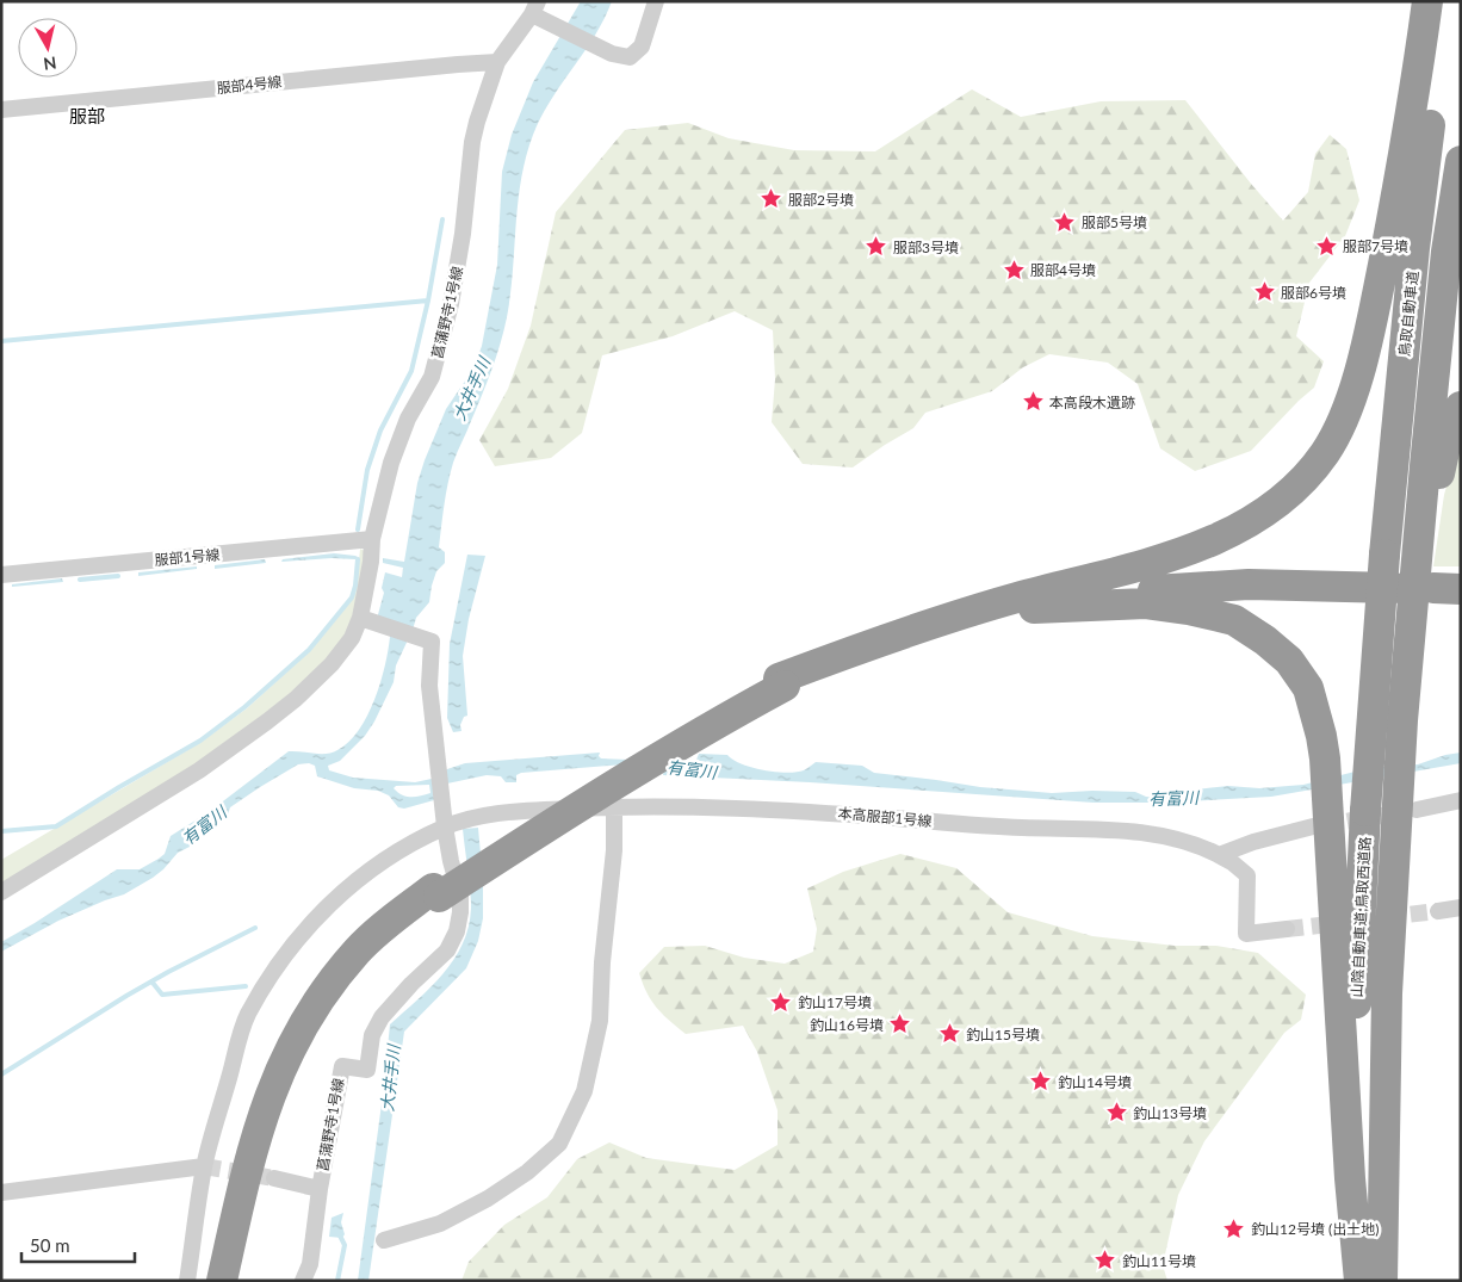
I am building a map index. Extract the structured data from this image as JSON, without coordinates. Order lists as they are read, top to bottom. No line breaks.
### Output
{"streets":{"highway":["鳥取自動車道","山陰自動車道;鳥取西道路"],"street":["服部4号線","菖蒲野寺1号線","服部1号線","本高服部1号線"]},"crossings":[["服部4号線","菖蒲野寺1号線"],["菖蒲野寺1号線","服部1号線"],["菖蒲野寺1号線","本高服部1号線"],["鳥取自動車道","山陰自動車道;鳥取西道路"]],"districts":["服部"],"water":["大井手川","有富川"],"places":{"place":["服部2号墳","服部5号墳","服部7号墳","服部3号墳","服部4号墳","服部6号墳","本高段木遺跡","釣山17号墳","釣山16号墳","釣山15号墳","釣山14号墳","釣山13号墳","釣山12号墳 (出土地)","釣山11号墳"]},"scale_bar":"50 m","north":"bottom"}
